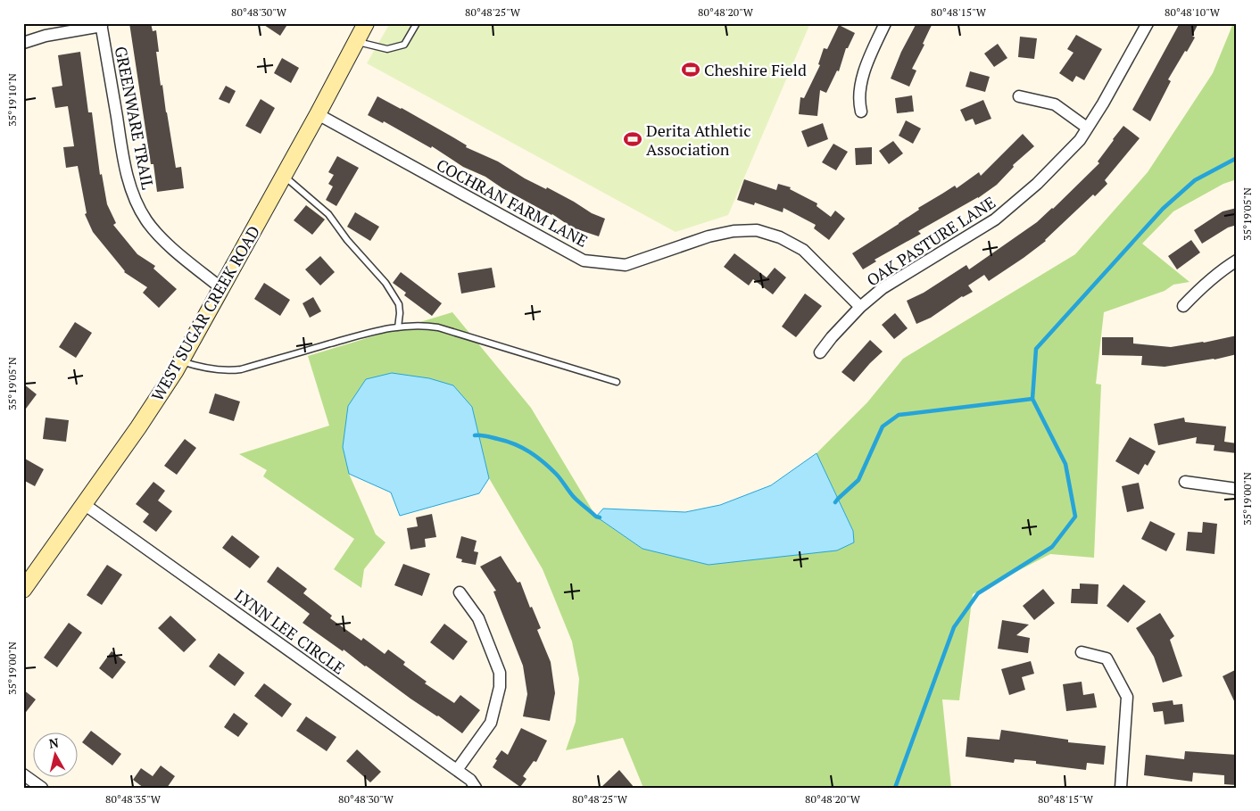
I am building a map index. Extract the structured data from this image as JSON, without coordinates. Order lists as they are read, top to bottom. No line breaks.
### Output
{"streets":{"main road":["WEST SUGAR CREEK ROAD"],"street":["GREENWARE TRAIL","COCHRAN FARM LANE","OAK PASTURE LANE","LYNN LEE CIRCLE"]},"crossings":[["GREENWARE TRAIL","WEST SUGAR CREEK ROAD"],["COCHRAN FARM LANE","OAK PASTURE LANE"],["COCHRAN FARM LANE","WEST SUGAR CREEK ROAD"],["WEST SUGAR CREEK ROAD","LYNN LEE CIRCLE"]],"places":{"sports":["Cheshire Field","Derita Athletic Association"]},"north":"top","coordinates":["80°48'30\"W","80°48'25\"W","80°48'20\"W","80°48'15\"W","80°48'10\"W","35°19'10\"N","35°19'05\"N","35°19'00\"N","80°48'35\"W"]}
